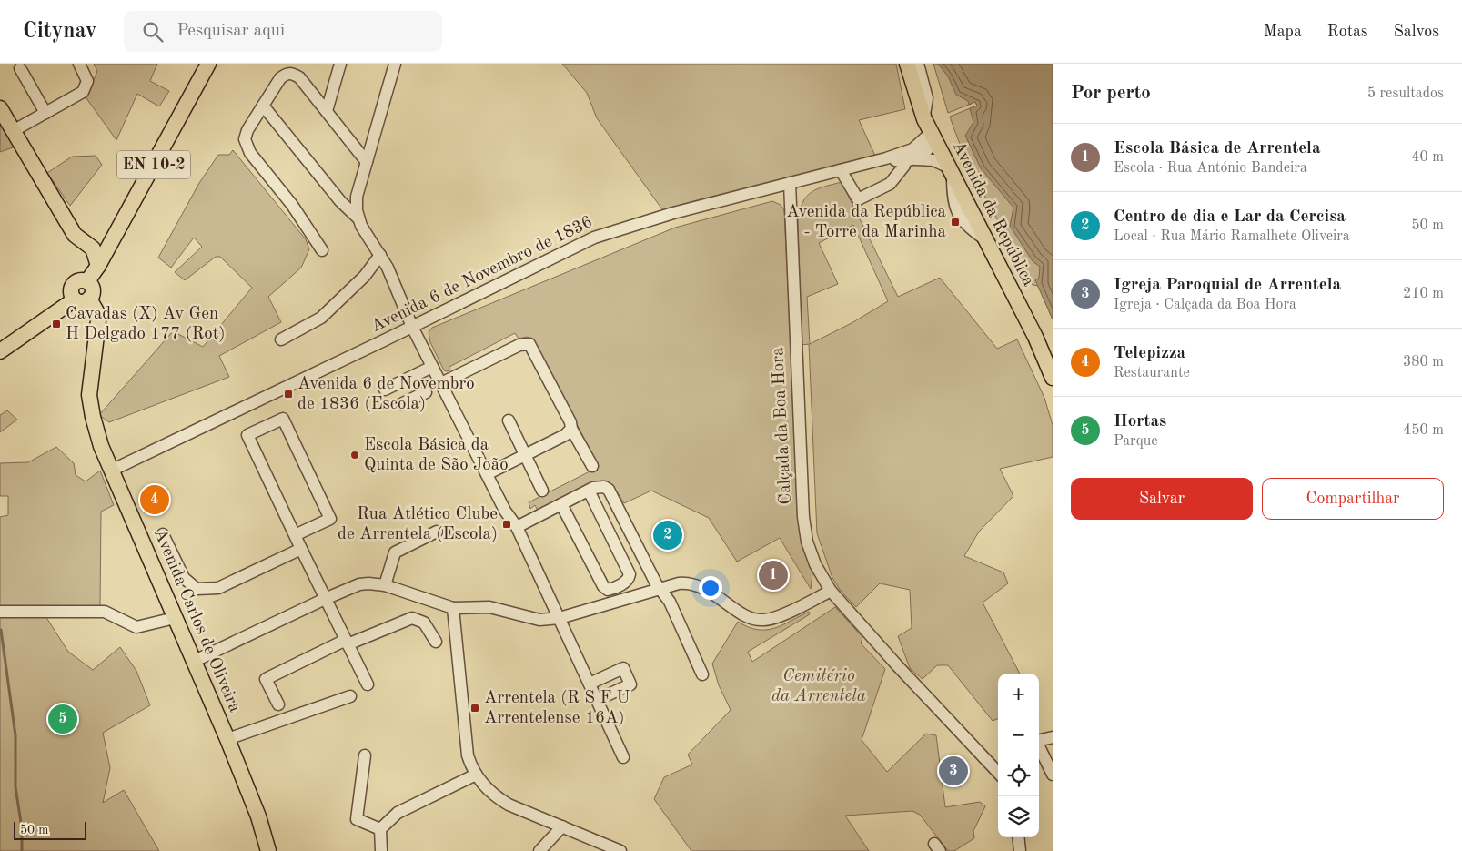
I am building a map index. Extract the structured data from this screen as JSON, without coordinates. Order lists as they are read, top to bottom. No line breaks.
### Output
{"streets":{"main road":["EN 10-2","Avenida da República","Avenida Carlos de Oliveira"],"street":["Avenida 6 de Novembro de 1836","Calçada da Boa Hora"]},"crossings":[["EN 10-2","Avenida Carlos de Oliveira"],["Avenida da República","Avenida 6 de Novembro de 1836"],["Avenida 6 de Novembro de 1836","Calçada da Boa Hora"],["Avenida 6 de Novembro de 1836","Avenida Carlos de Oliveira"]],"parks":["Cemitério da Arrentela"],"places":{"transit":["Avenida da República - Torre da Marinha","Cavadas (X) Av Gen H Delgado 177 (Rot)","Avenida 6 de Novembro de 1836 (Escola)","Rua Atlético Clube de Arrentela (Escola)","Arrentela (R S F U Arrentelense 16A)"],"other":["Escola Básica da Quinta de São João"]},"scale_bar":"50 m","page":{"header":"Citynav","search":"Pesquisar aqui","nav":["Mapa","Rotas","Salvos"],"heading":["Por perto","5 resultados"],"list":[{"mark":"1","name":"Escola Básica de Arrentela","note":"Escola · Rua António Bandeira","value":"40 m"},{"mark":"2","name":"Centro de dia e Lar da Cercisa","note":"Local · Rua Mário Ramalhete Oliveira","value":"50 m"},{"mark":"3","name":"Igreja Paroquial de Arrentela","note":"Igreja · Calçada da Boa Hora","value":"210 m"},{"mark":"4","name":"Telepizza","note":"Restaurante","value":"380 m"},{"mark":"5","name":"Hortas","note":"Parque","value":"450 m"}],"buttons":["Salvar","Compartilhar"],"pins":["4","2","1","5","3"],"map_buttons":["+","−"],"scale":"50 m"}}
